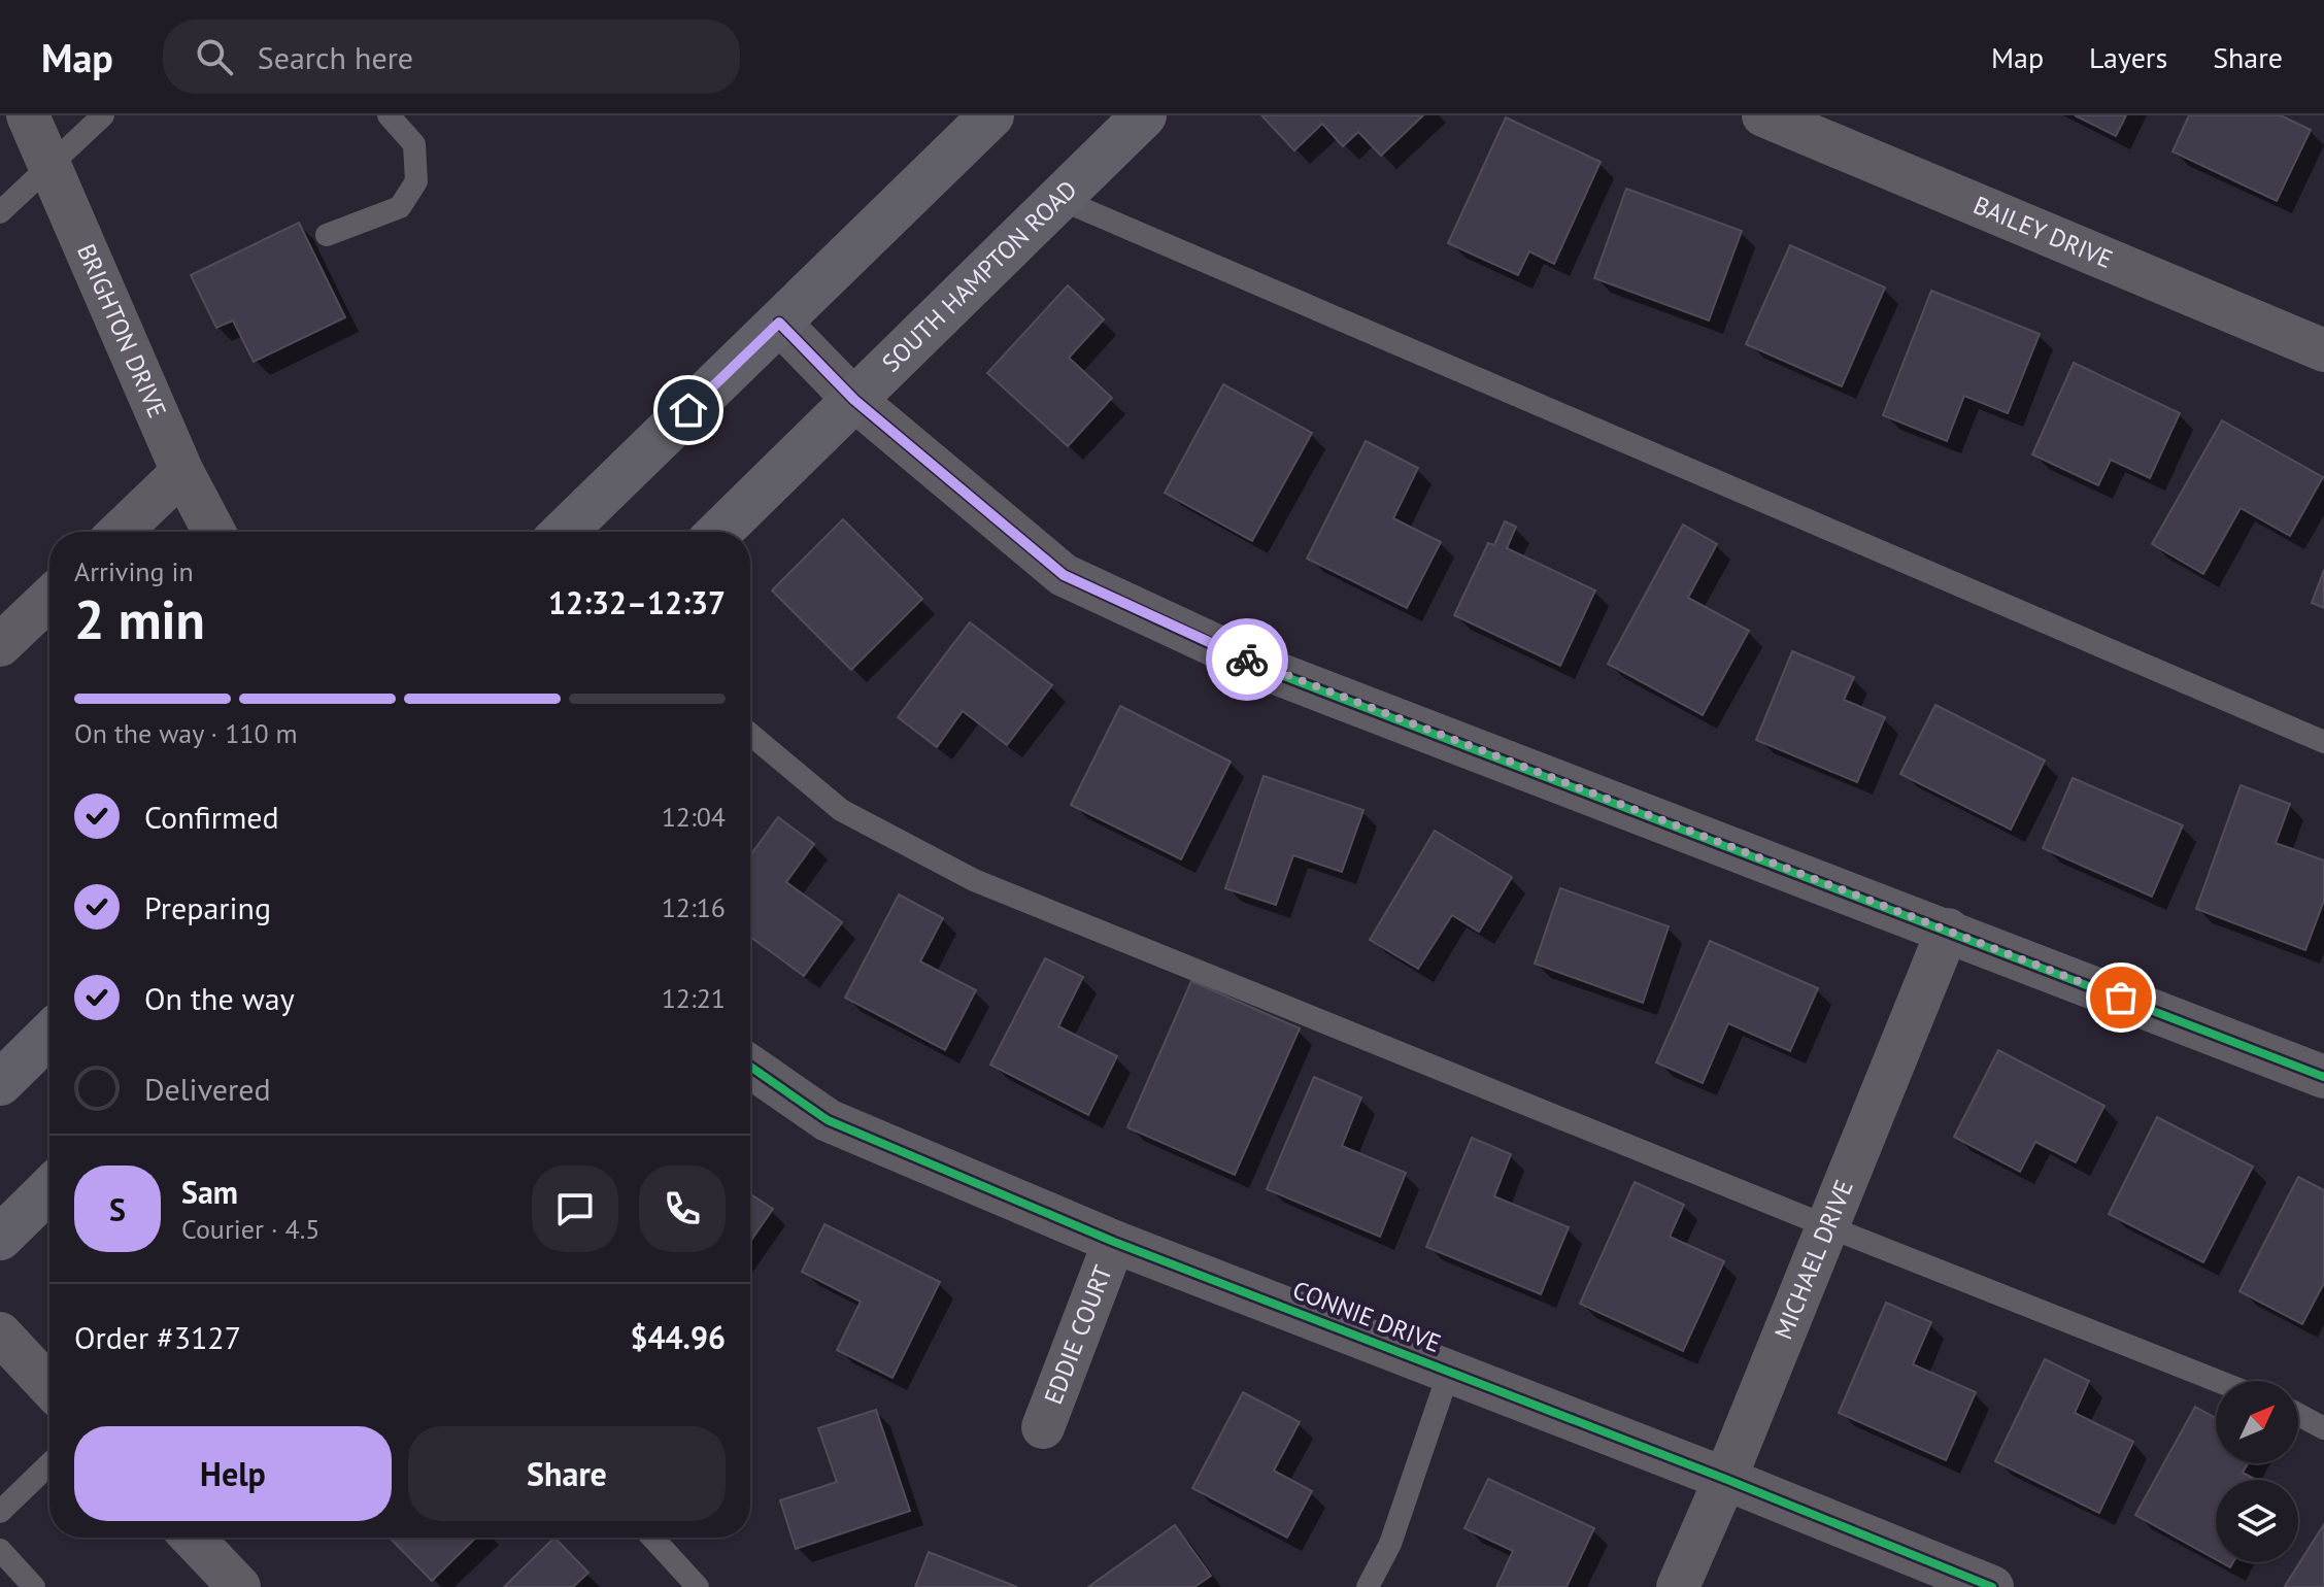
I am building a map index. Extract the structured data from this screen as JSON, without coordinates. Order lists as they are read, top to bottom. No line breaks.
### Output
{"streets":{"main road":["SOUTH HAMPTON ROAD"],"street":["BAILEY DRIVE","BRIGHTON DRIVE","MICHAEL DRIVE","CONNIE DRIVE","EDDIE COURT"]},"crossings":[["MICHAEL DRIVE","CONNIE DRIVE"],["CONNIE DRIVE","EDDIE COURT"]],"north":"top right","page":{"header":"Map","search":"Search here","nav":["Map","Layers","Share"],"heading":["2 min","Arriving in","12:32–12:37"],"panel":["Sam","Courier · 4.5","Order #3127","$44.96"],"bar":"On the way · 110 m","list":[["Confirmed","12:04"],["Preparing","12:16"],["On the way","12:21"],"Delivered"],"round":"S","buttons":["Help","Share"]}}
